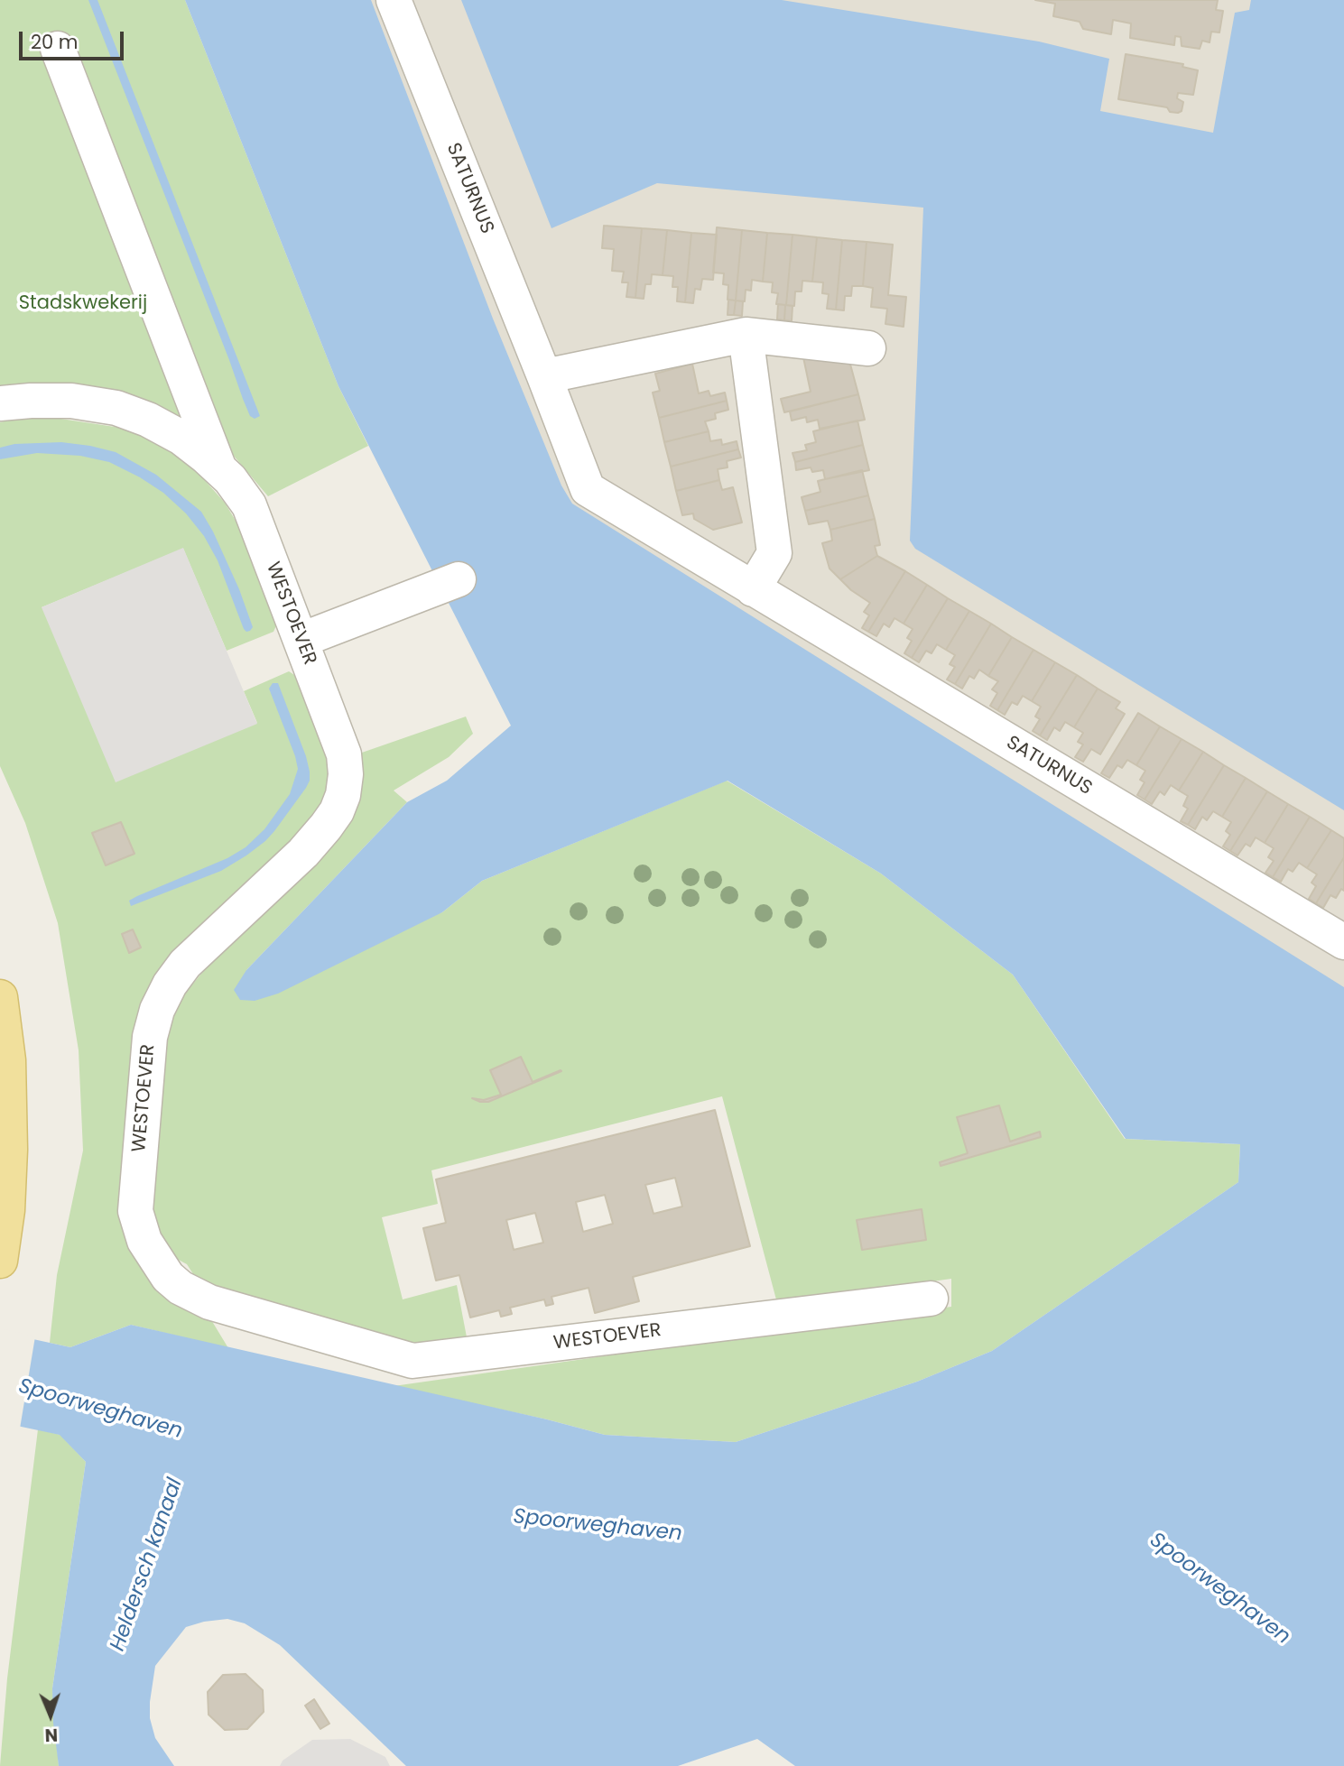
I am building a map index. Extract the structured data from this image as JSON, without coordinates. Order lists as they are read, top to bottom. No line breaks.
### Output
{"streets":{"street":["SATURNUS","WESTOEVER"]},"water":["Spoorweghaven","Heldersch kanaal"],"parks":["Stadskwekerij"],"scale_bar":"20 m","north":"bottom"}
